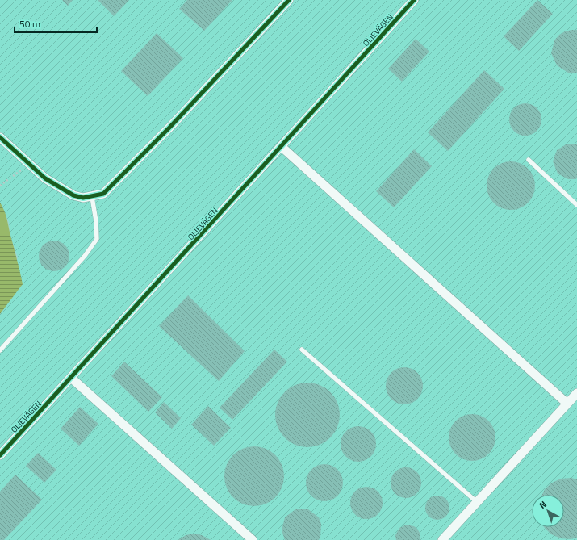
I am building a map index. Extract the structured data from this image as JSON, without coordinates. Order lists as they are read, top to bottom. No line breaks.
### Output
{"streets":{"street":["OLJEVÄGEN"]},"scale_bar":"50 m","north":"top left"}
